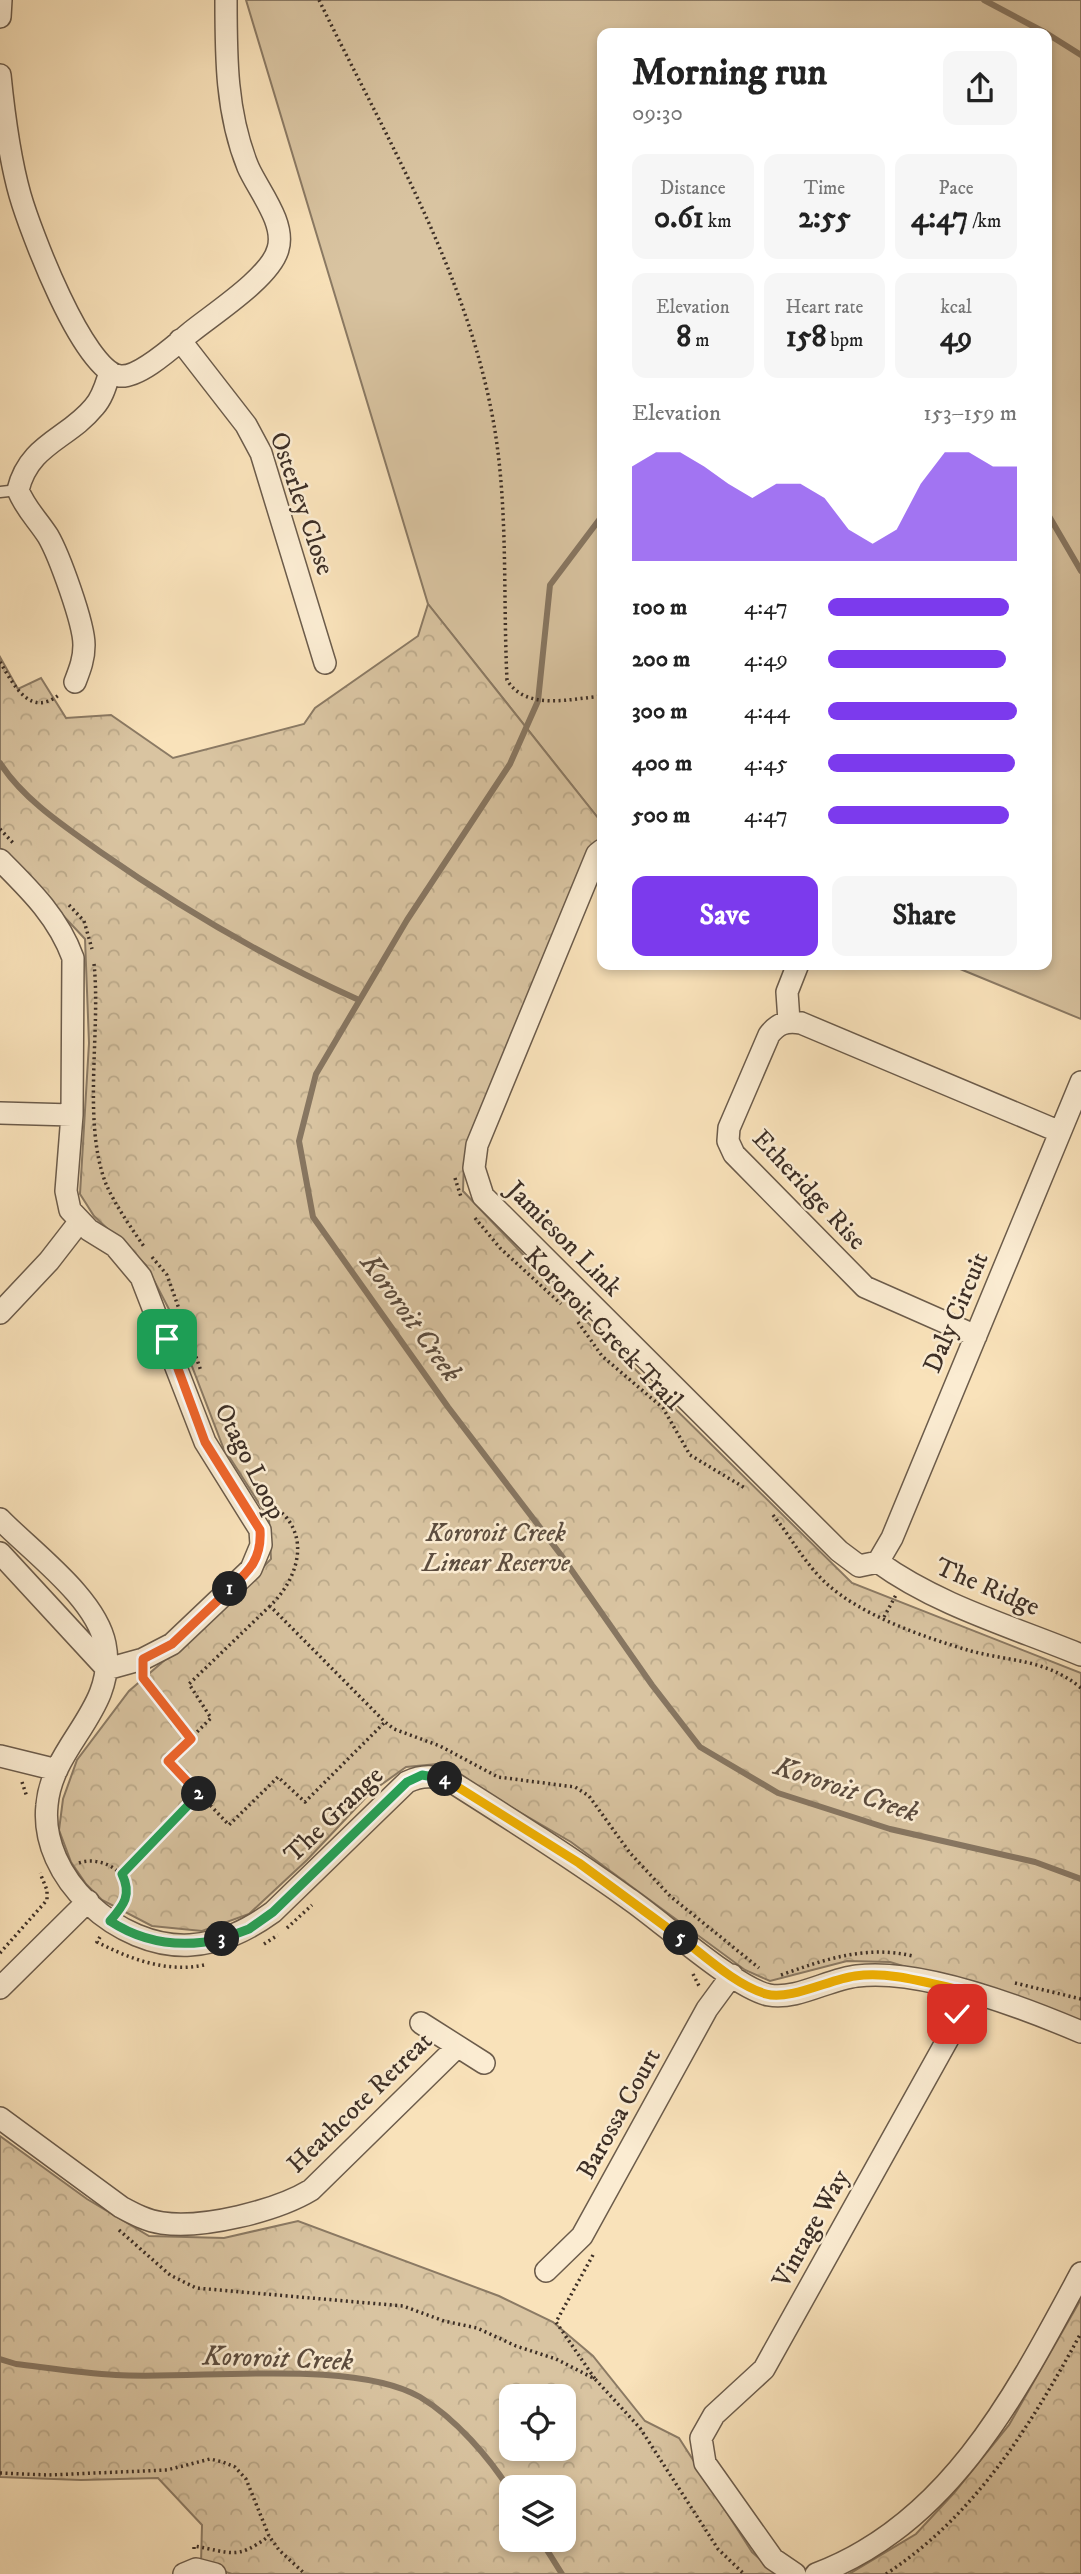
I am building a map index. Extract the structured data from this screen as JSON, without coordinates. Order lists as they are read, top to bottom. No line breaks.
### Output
{"streets":{"street":["Osterley Close","Etheridge Rise","Jamieson Link","Daly Circuit","Otago Loop","The Ridge","The Grange","Heathcote Retreat","Barossa Court","Vintage Way"],"path":["Kororoit Creek Trail"]},"crossings":[["Etheridge Rise","Daly Circuit"],["Jamieson Link","Daly Circuit"],["Jamieson Link","The Ridge"],["Daly Circuit","The Ridge"],["Otago Loop","The Grange"],["The Grange","Barossa Court"],["The Grange","Vintage Way"]],"water":["Kororoit Creek"],"parks":["Kororoit Creek Linear Reserve"],"page":{"heading":["Morning run","09:30"],"stats":[["Distance","0.61 km"],["Time","2:55"],["Pace","4:47 /km"],["Elevation","8 m"],["Heart rate","158 bpm"],["kcal","49"]],"chart":["Elevation","153–159 m"],"list":[{"name":"100 m","note":"4:47"},{"name":"200 m","note":"4:49"},{"name":"300 m","note":"4:44"},{"name":"400 m","note":"4:45"},{"name":"500 m","note":"4:47"}],"buttons":["Save","Share"],"pins":["1","4","2","5","3"]}}
